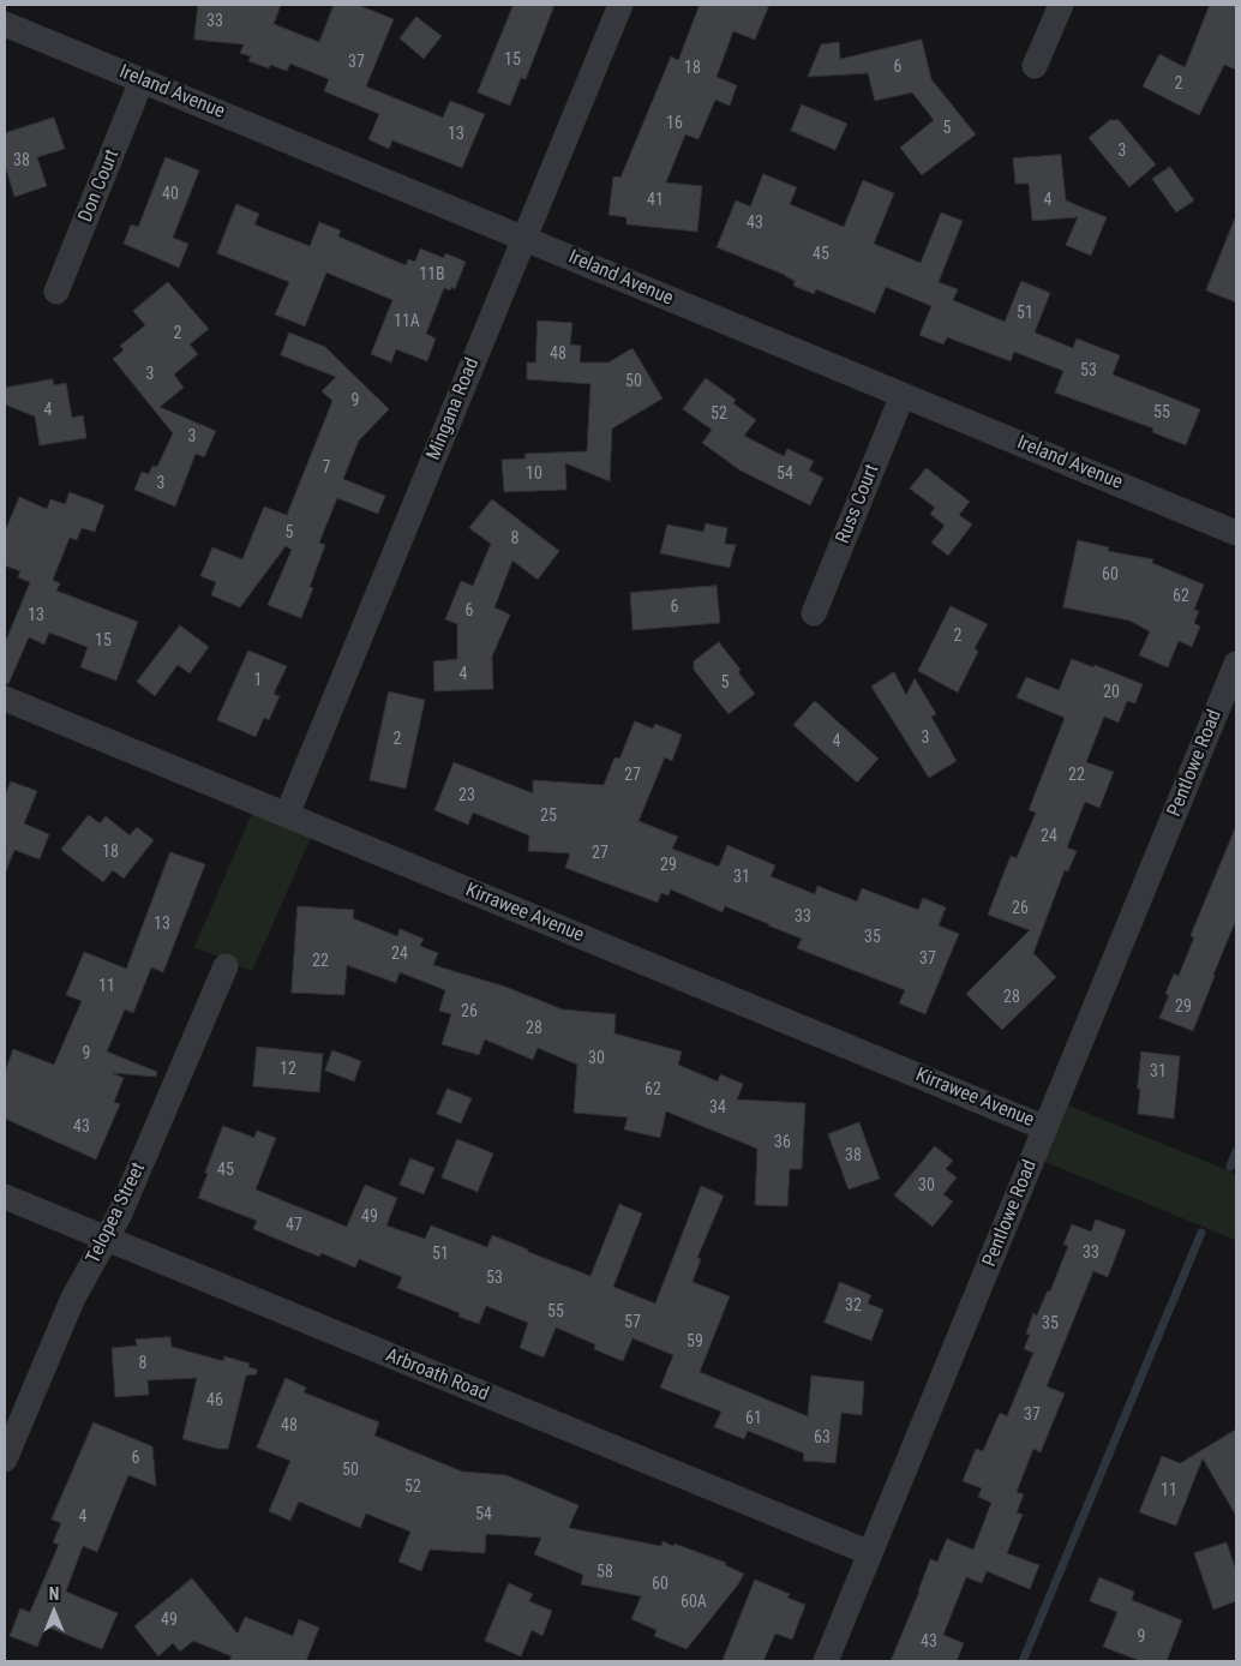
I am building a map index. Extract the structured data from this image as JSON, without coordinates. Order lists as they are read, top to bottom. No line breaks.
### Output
{"streets":{"street":["Ireland Avenue","Don Court","Mingana Road","Russ Court","Pentlowe Road","Kirrawee Avenue","Telopea Street","Arbroath Road"]},"crossings":[["Ireland Avenue","Don Court"],["Ireland Avenue","Mingana Road"],["Ireland Avenue","Russ Court"],["Mingana Road","Kirrawee Avenue"],["Pentlowe Road","Kirrawee Avenue"],["Pentlowe Road","Arbroath Road"],["Telopea Street","Arbroath Road"]],"house_numbers":["33","15","37","6","18","2","16","5","13","3","38","40","41","4","43","45","11B","51","11A","2","48","53","3","50","9","4","55","52","3","7","10","54","3","5","8","60","62","6","6","13","2","15","4","1","5","20","3","2","4","27","22","23","25","24","18","27","29","31","26","33","13","35","24","37","22","11","28","29","26","28","9","30","12","31","62","34","43","36","38","45","30","49","47","33","51","53","32","55","57","35","59","8","46","37","61","48","63","6","50","52","11","54","4","58","60","60A","49","9","43"],"north":"top"}
